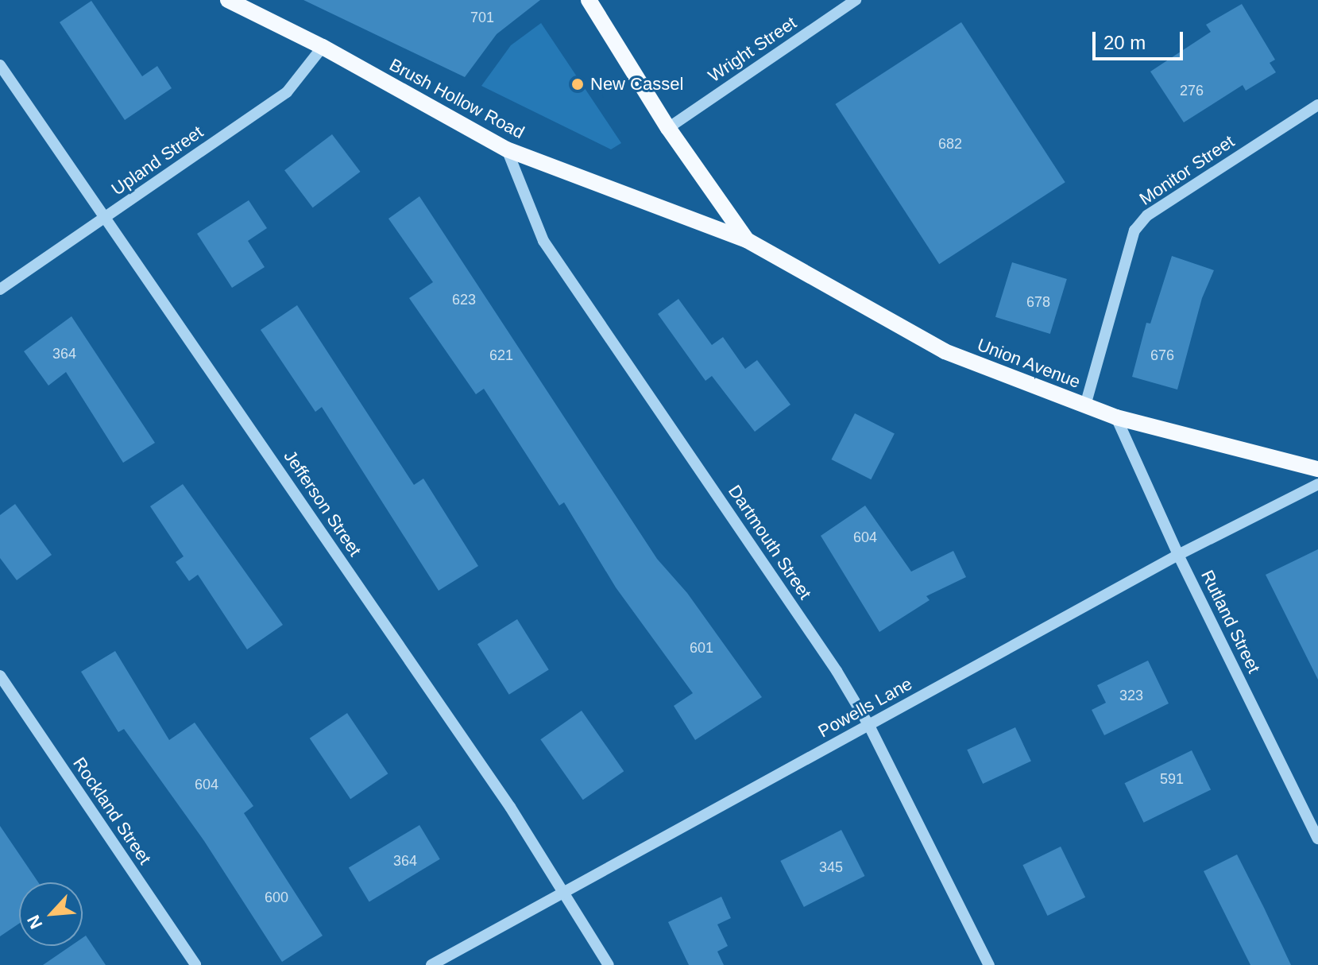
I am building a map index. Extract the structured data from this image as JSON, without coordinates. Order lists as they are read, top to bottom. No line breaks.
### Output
{"streets":{"main road":["Brush Hollow Road","Union Avenue"],"street":["Wright Street","Upland Street","Monitor Street","Jefferson Street","Dartmouth Street","Rutland Street","Powells Lane","Rockland Street"]},"crossings":[["Brush Hollow Road","Upland Street"],["Brush Hollow Road","Union Avenue"],["Brush Hollow Road","Dartmouth Street"],["Upland Street","Jefferson Street"],["Monitor Street","Union Avenue"],["Union Avenue","Rutland Street"],["Jefferson Street","Powells Lane"],["Dartmouth Street","Powells Lane"],["Rutland Street","Powells Lane"]],"places":["New Cassel"],"house_numbers":["701","276","682","623","678","364","621","676","604","601","323","591","604","364","345","600"],"scale_bar":"20 m","north":"bottom left"}
